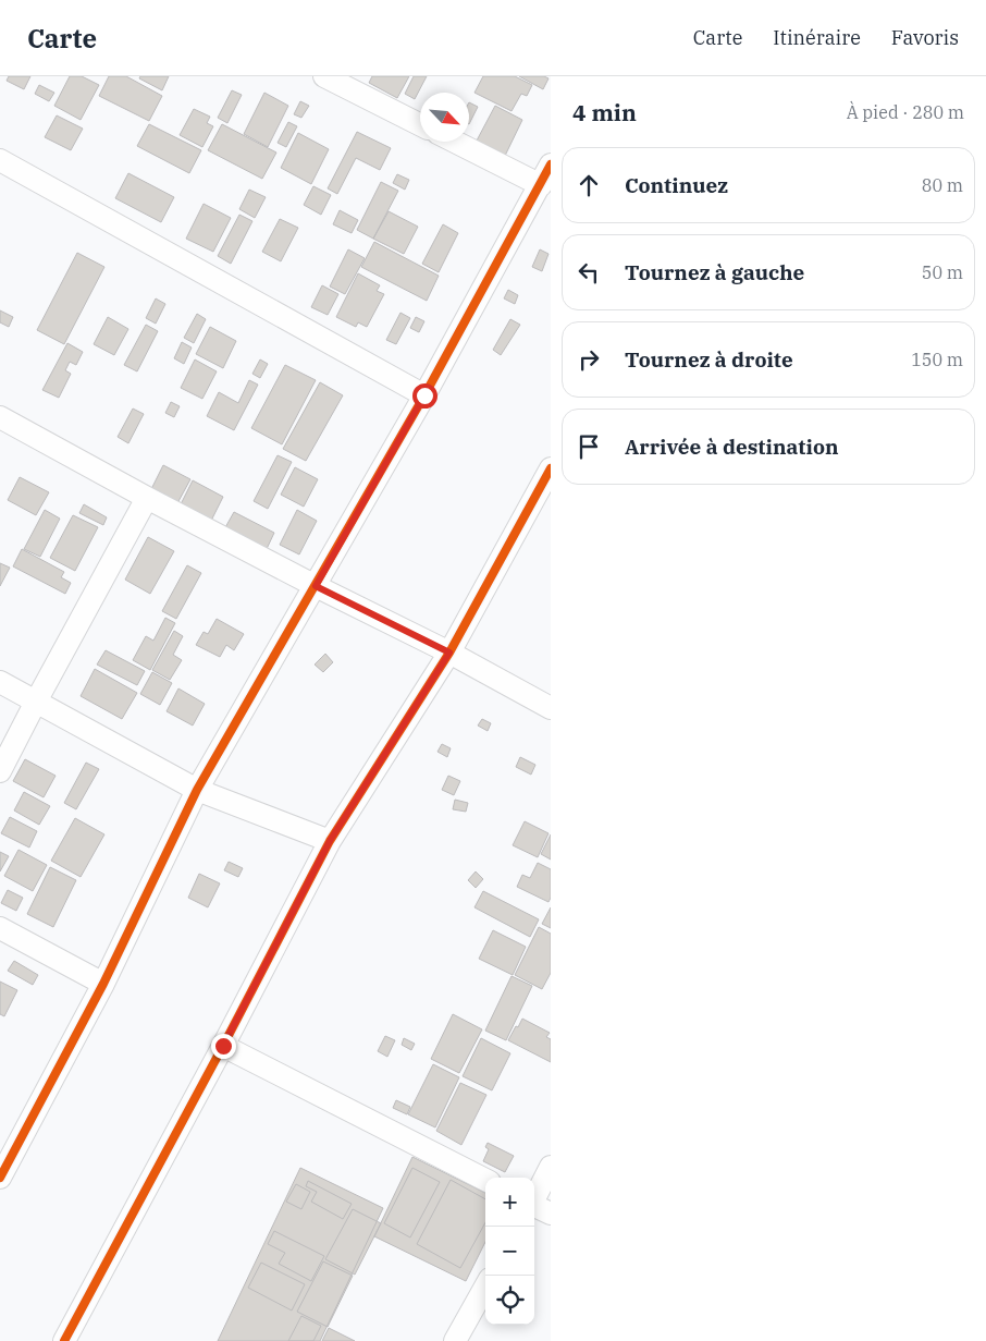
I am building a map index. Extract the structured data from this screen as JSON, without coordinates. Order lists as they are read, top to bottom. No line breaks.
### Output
{"north":"bottom right","page":{"header":"Carte","nav":["Carte","Itinéraire","Favoris"],"heading":["4 min","À pied · 280 m"],"list":[["Continuez","80 m"],["Tournez à gauche","50 m"],["Tournez à droite","150 m"],"Arrivée à destination"],"map_buttons":["+","−"]}}
